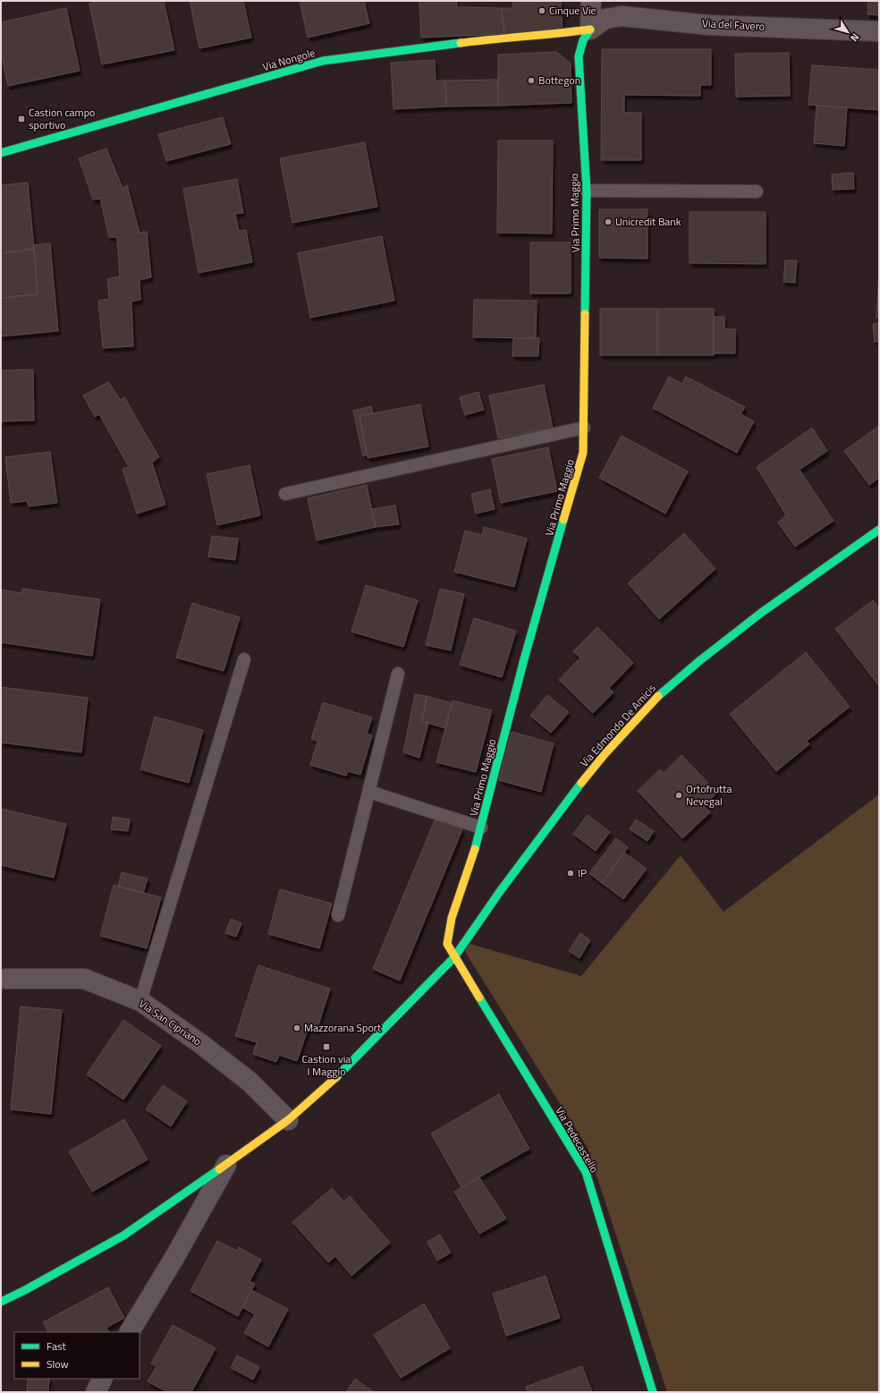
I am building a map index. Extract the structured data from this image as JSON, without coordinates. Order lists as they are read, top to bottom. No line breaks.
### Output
{"streets":{"street":["Via del Favero","Via Nongole","Via Primo Maggio","Via Edmondo De Amicis","Via San Cipriano","Via Pedecastello"]},"crossings":[["Via del Favero","Via Nongole"],["Via del Favero","Via Primo Maggio"],["Via Nongole","Via Primo Maggio"],["Via Primo Maggio","Via Edmondo De Amicis"],["Via Primo Maggio","Via Pedecastello"],["Via Edmondo De Amicis","Via Pedecastello"]],"places":{"other":["Cinque Vie","Bottegon","Unicredit Bank","Ortofrutta Nevegal","IP","Mazzorana Sport"],"transit":["Castion campo sportivo","Castion via I Maggio"]},"legend":["Fast","Slow"],"north":"bottom right"}
